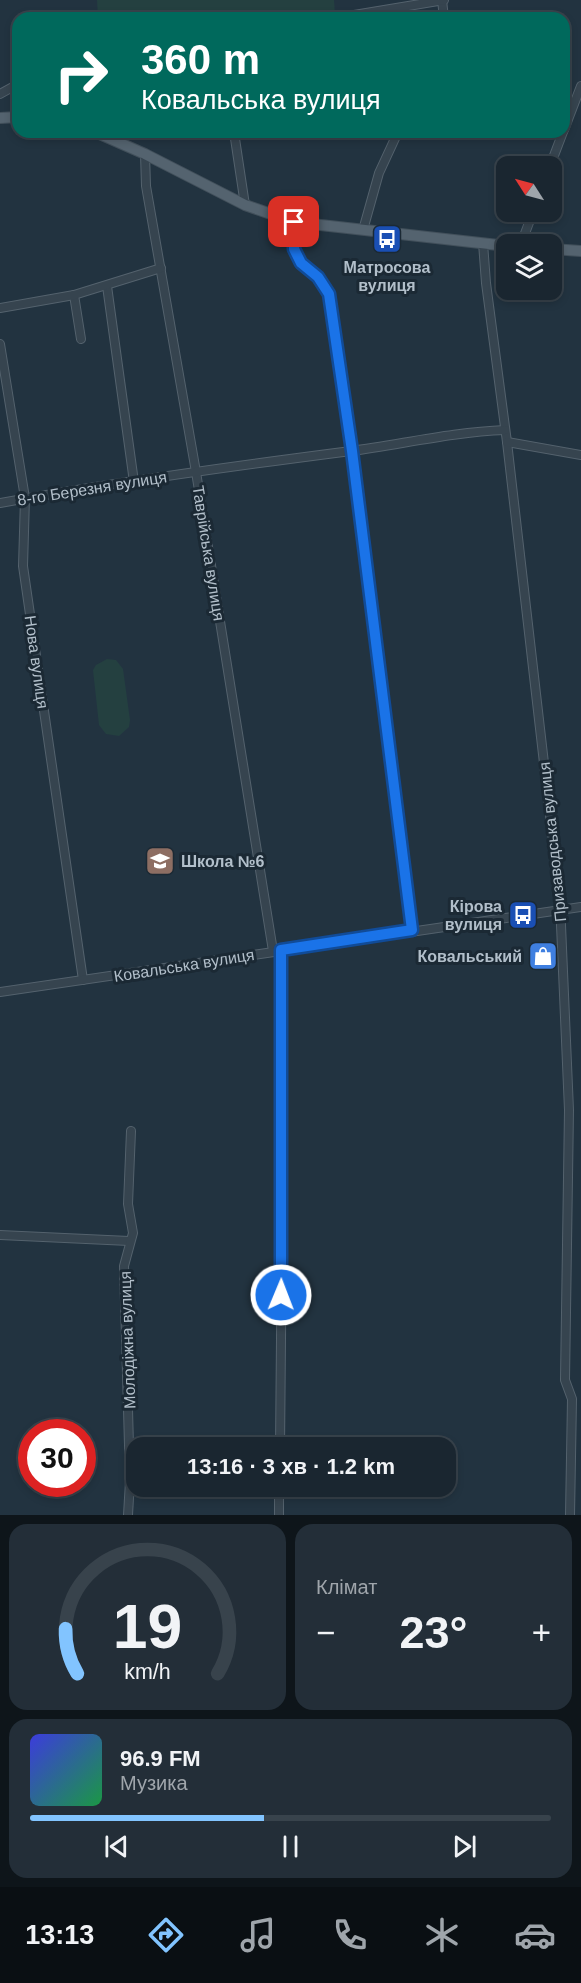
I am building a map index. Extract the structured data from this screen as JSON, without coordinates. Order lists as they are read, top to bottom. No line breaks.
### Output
{"streets":{"street":["8-го Березня вулиця","Таврійська вулиця","Нова вулиця","Призаводська вулиця","Ковальська вулиця","Молодіжна вулиця"]},"crossings":[["8-го Березня вулиця","Таврійська вулиця"],["8-го Березня вулиця","Нова вулиця"],["8-го Березня вулиця","Призаводська вулиця"],["Таврійська вулиця","Ковальська вулиця"],["Нова вулиця","Ковальська вулиця"],["Призаводська вулиця","Ковальська вулиця"]],"places":{"bus stop":["Матросова вулиця","Кірова вулиця"],"school or university":["Школа №6"],"shop":["Ковальський"]},"north":"top left","page":{"turn":["360 m","Ковальська вулиця"],"limit":"30","trip":"13:16 · 3 хв · 1.2 km","tile":"Клімат","heat":["−","23°","+"],"song":["96.9 FM","Музика"],"tabs":"13:13","gauge":["19","km/h"]}}
